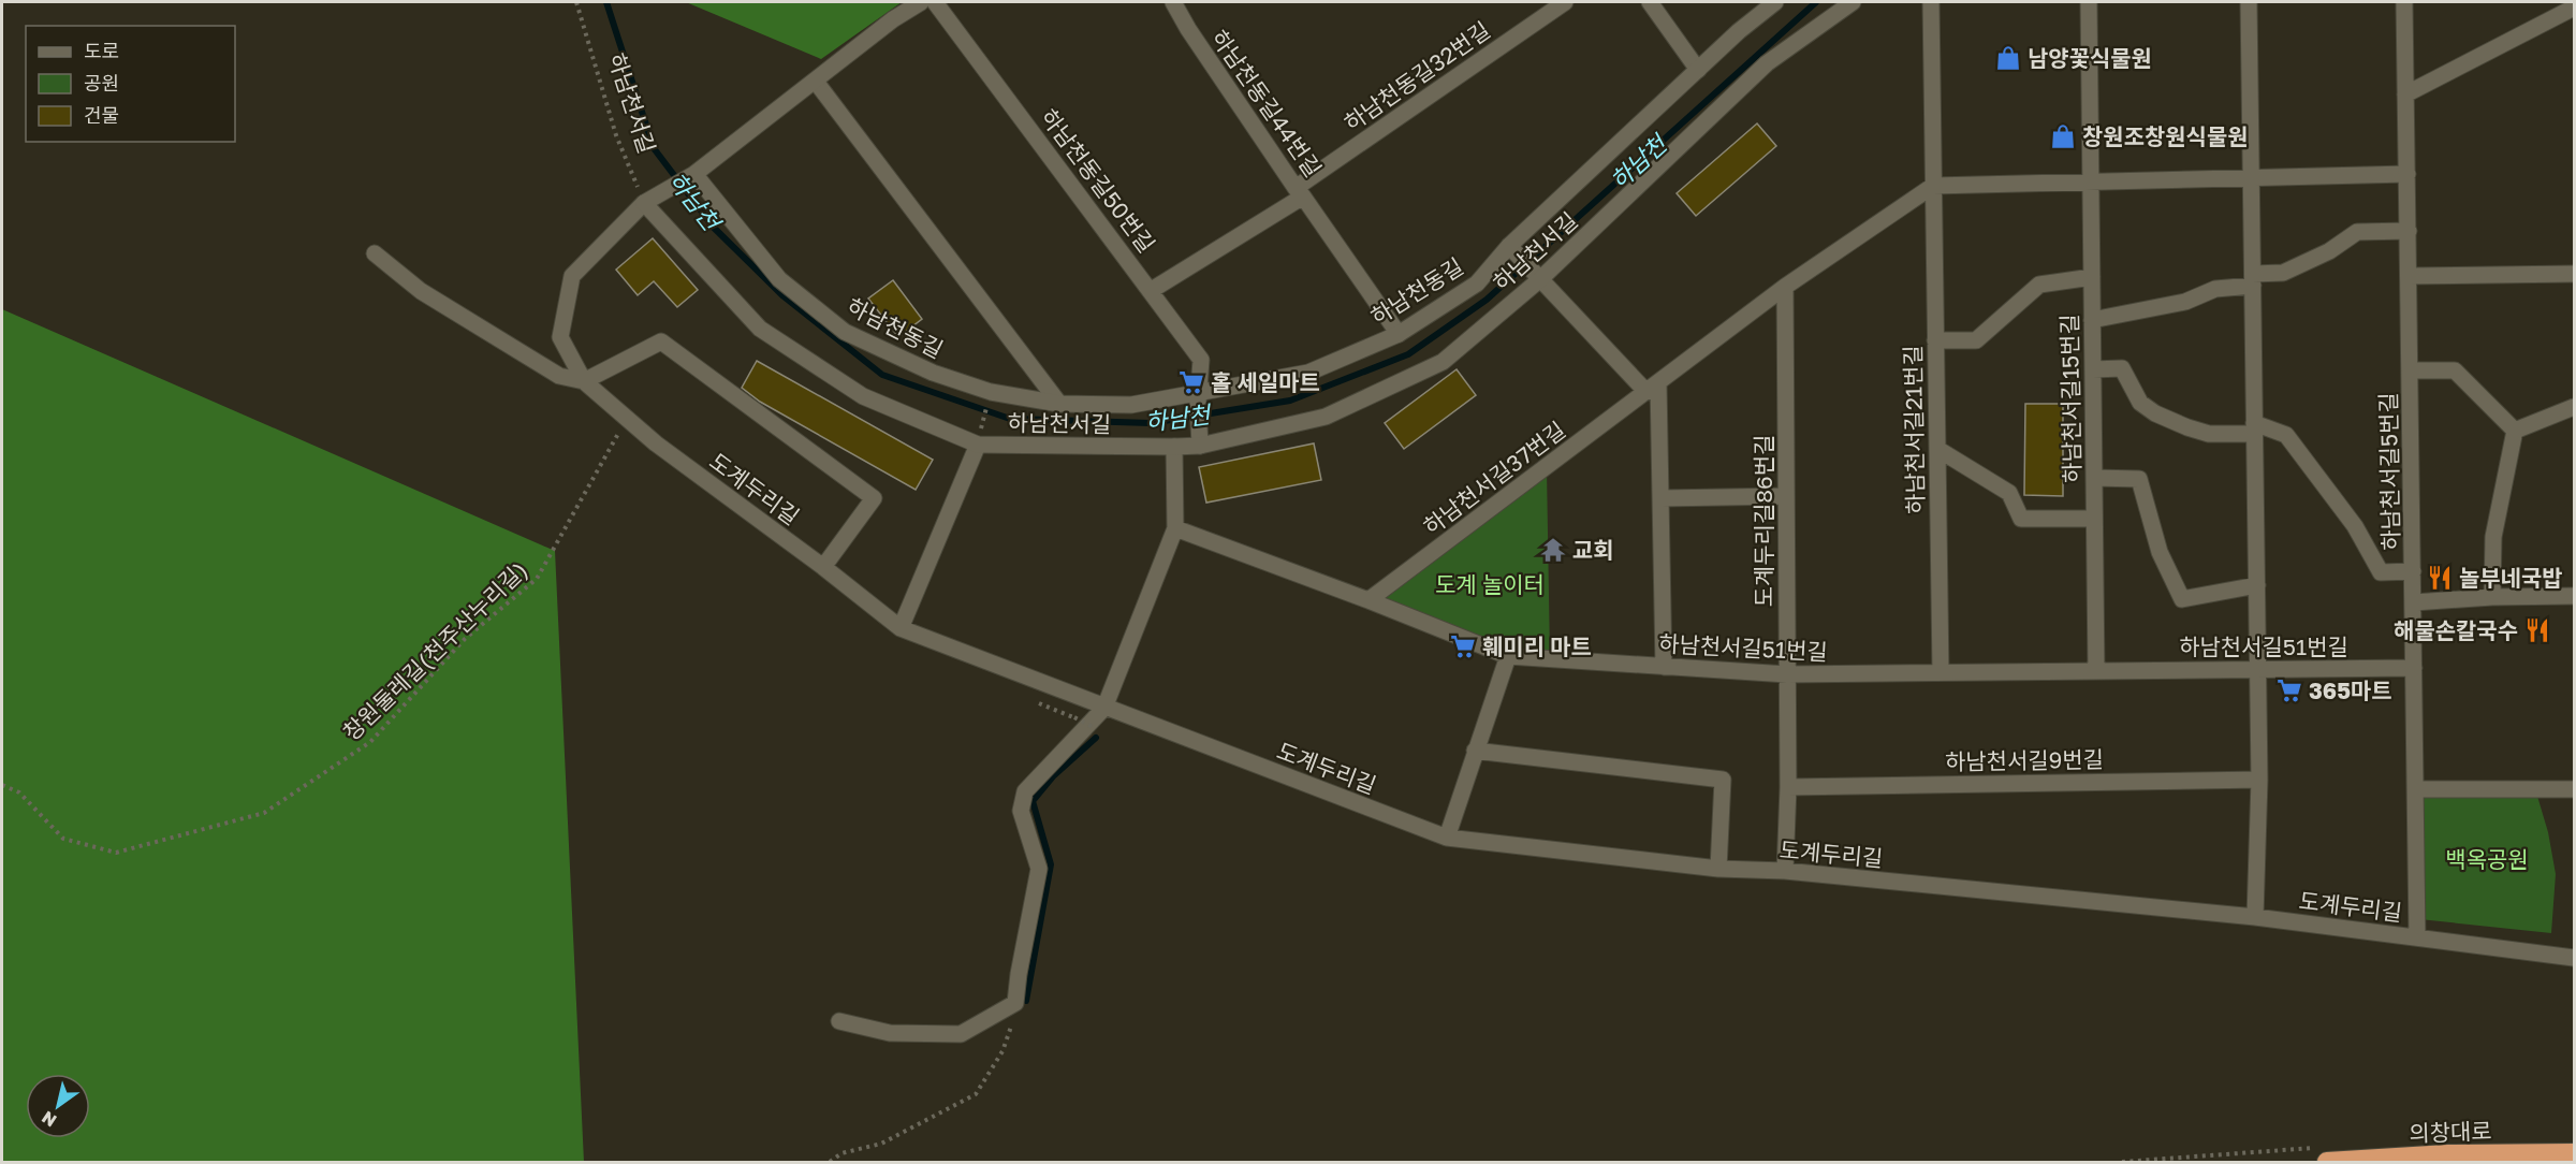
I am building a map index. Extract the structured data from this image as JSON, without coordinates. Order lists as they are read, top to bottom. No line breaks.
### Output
{"streets":{"highway":["의창대로"],"street":["하남천동길32번길","하남천서길","하남천동길44번길","하남천동길50번길","하남천동길","하남천서길15번길","하남천서길21번길","하남천서길5번길","하남천서길37번길","도계두리길","도계두리길86번길","하남천서길51번길","하남천서길9번길"],"path":["창원둘레길(천주산누리길)"]},"crossings":[["하남천동길32번길","하남천동길44번길"],["하남천서길","하남천동길50번길"],["하남천서길","도계두리길"],["하남천동길44번길","하남천동길50번길"],["하남천동길44번길","하남천동길"],["하남천동길50번길","하남천동길"],["하남천서길15번길","하남천서길21번길"],["하남천서길15번길","하남천서길51번길"],["하남천서길21번길","하남천서길51번길"],["하남천서길5번길","도계두리길"],["하남천서길5번길","하남천서길51번길"],["하남천서길37번길","하남천서길51번길"],["도계두리길","도계두리길86번길"],["도계두리길86번길","하남천서길51번길"],["도계두리길86번길","하남천서길9번길"]],"water":["하남천"],"parks":["도계 놀이터","백옥공원"],"places":{"shop":["남양꽃식물원","창원조창원식물원"],"supermarket":["홀 세일마트","훼미리 마트","365마트"],"temple":["교회"],"restaurant":["놀부네국밥","해물손칼국수"]},"legend":["도로","공원","건물"],"north":"bottom left"}
